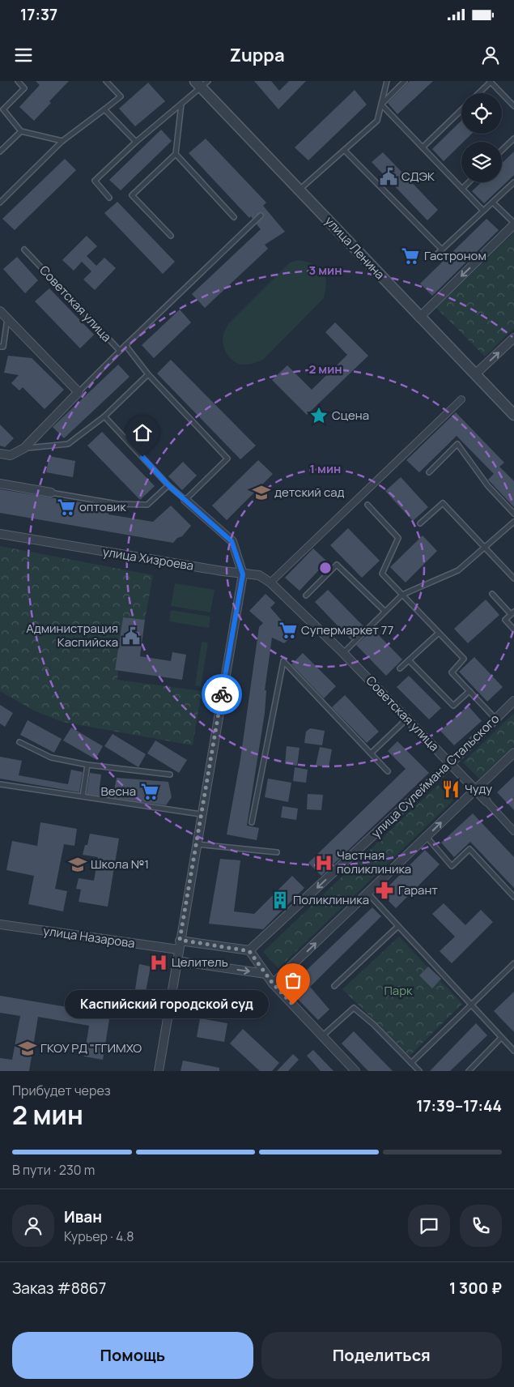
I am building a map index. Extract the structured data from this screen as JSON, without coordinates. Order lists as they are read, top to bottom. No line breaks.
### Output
{"streets":{"street":["улица Ленина","Советская улица","улица Хизроева","улица Сулеймана Стальского","улица Назарова"]},"crossings":[["Советская улица","улица Хизроева"],["Советская улица","улица Сулеймана Стальского"]],"parks":["Парк"],"places":{"public building":["СДЭК","Администрация Каспийска"],"supermarket":["Гастроном","оптовик","Супермаркет 77","Весна"],"place":["Сцена"],"school or university":["детский сад","Школа №1","ГКОУ РД \"ГГИМХО"],"restaurant":["Чуду"],"hospital":["Частная поликлиника","Целитель"],"pharmacy":["Гарант"],"building":["Поликлиника"],"other":["Каспийский городской суд"]},"page":{"status":"17:37","header":"Zuppa","bubble":"Каспийский городской суд","heading":["2 мин","Прибудет через","17:39–17:44"],"panel":["Иван","Курьер · 4.8","Заказ #8867","1 300 ₽"],"bar":"В пути · 230 m","buttons":["Помощь","Поделиться"]},"rings":["3 мин","2 мин","1 мин"]}
